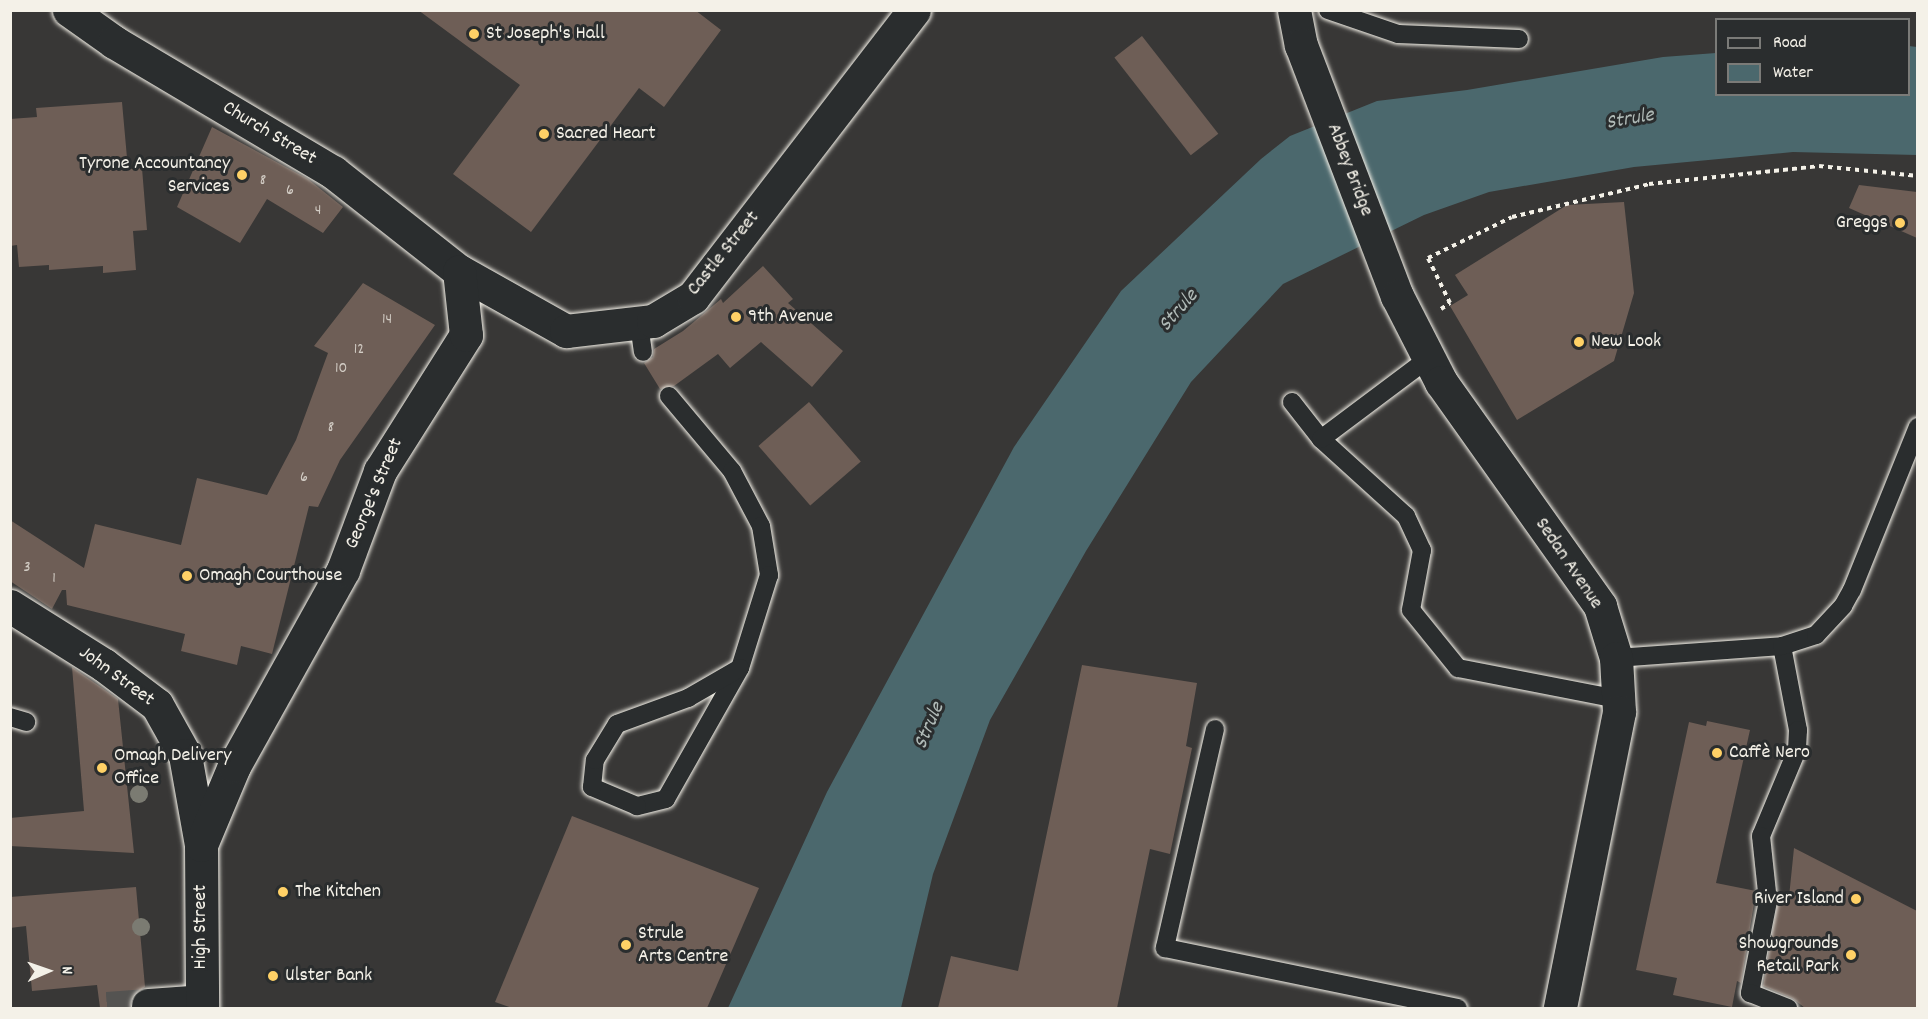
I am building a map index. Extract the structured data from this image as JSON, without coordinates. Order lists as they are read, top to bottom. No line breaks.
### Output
{"streets":{"street":["Church Street","Abbey Bridge","Castle Street","George's Street","Sedan Avenue","John Street","High Street"]},"crossings":[["Church Street","Castle Street"],["Church Street","George's Street"],["Abbey Bridge","Sedan Avenue"],["Castle Street","George's Street"],["George's Street","John Street"],["George's Street","High Street"],["John Street","High Street"]],"water":["Strule"],"places":["St Joseph's Hall","Sacred Heart","Tyrone Accountancy Services","Greggs","9th Avenue","New Look","Omagh Courthouse","Caffè Nero","Omagh Delivery Office","The Kitchen","River Island","Strule Arts Centre","Showgrounds Retail Park","Ulster Bank"],"house_numbers":["8","6","4","14","12","10","8","6","3","1"],"legend":["Road","Water"],"north":"right"}
